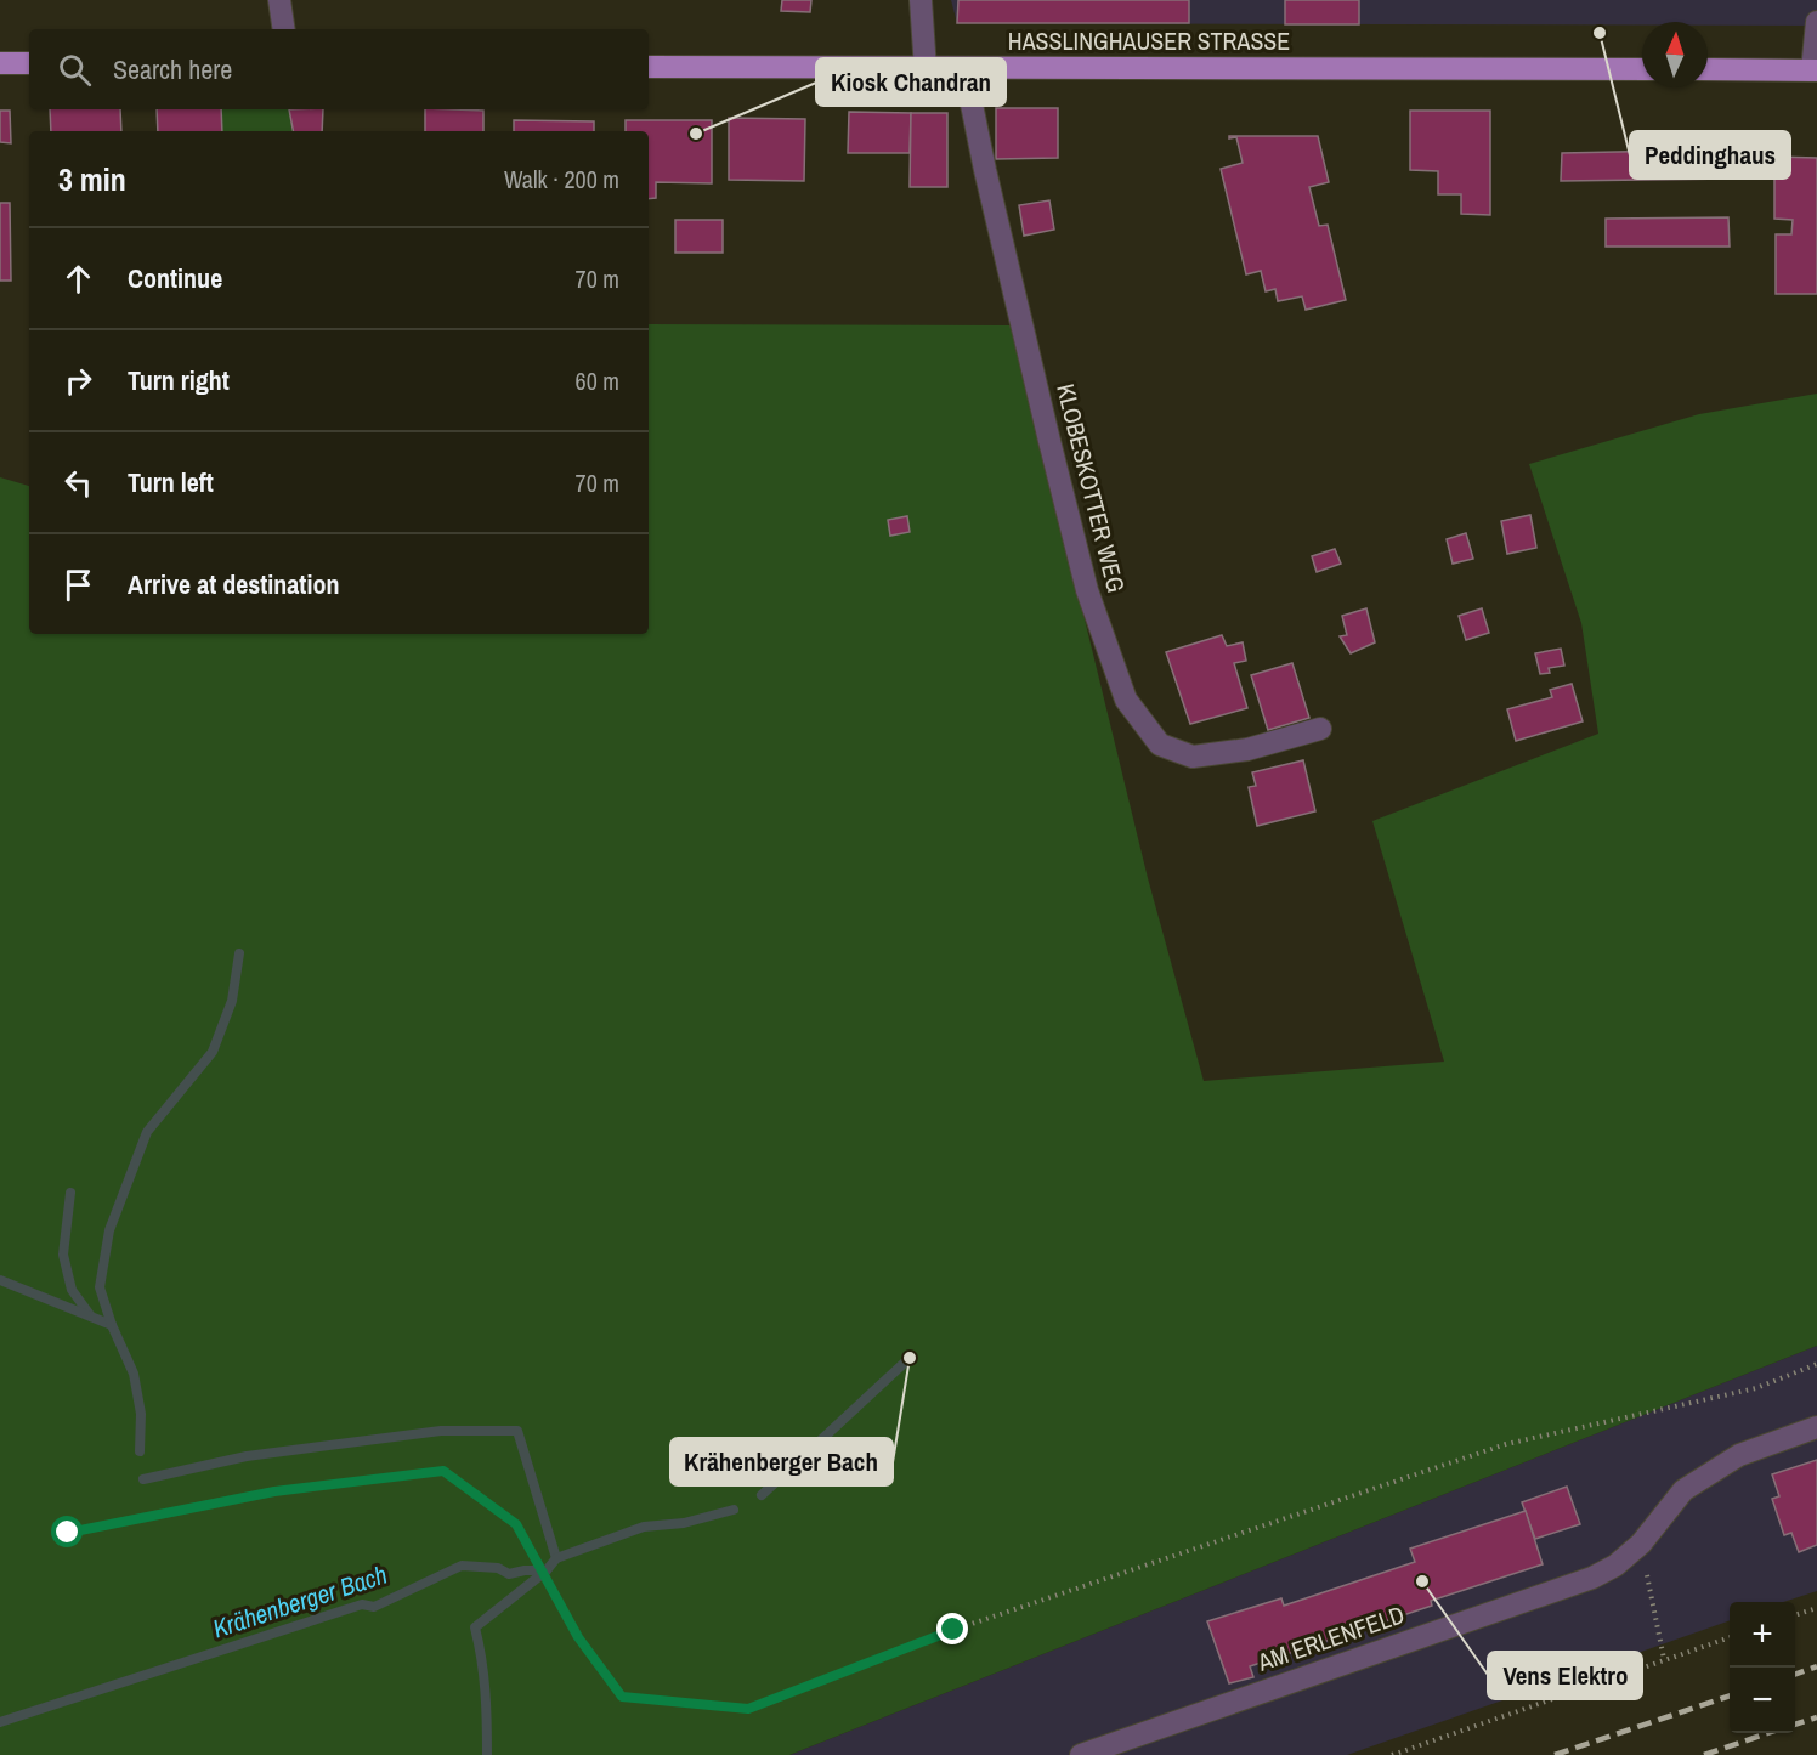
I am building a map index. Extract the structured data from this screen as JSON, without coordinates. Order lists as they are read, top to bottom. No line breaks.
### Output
{"streets":{"main road":["HASSLINGHAUSER STRASSE"],"street":["KLOBESKOTTER WEG","AM ERLENFELD"]},"crossings":[["HASSLINGHAUSER STRASSE","KLOBESKOTTER WEG"]],"water":["Krähenberger Bach"],"places":["Peddinghaus","Kiosk Chandran","Krähenberger Bach","Vens Elektro"],"north":"top","page":{"search":"Search here","heading":["3 min","Walk · 200 m"],"list":[["Continue","70 m"],["Turn right","60 m"],["Turn left","70 m"],"Arrive at destination"],"map_buttons":["+","−"]}}
